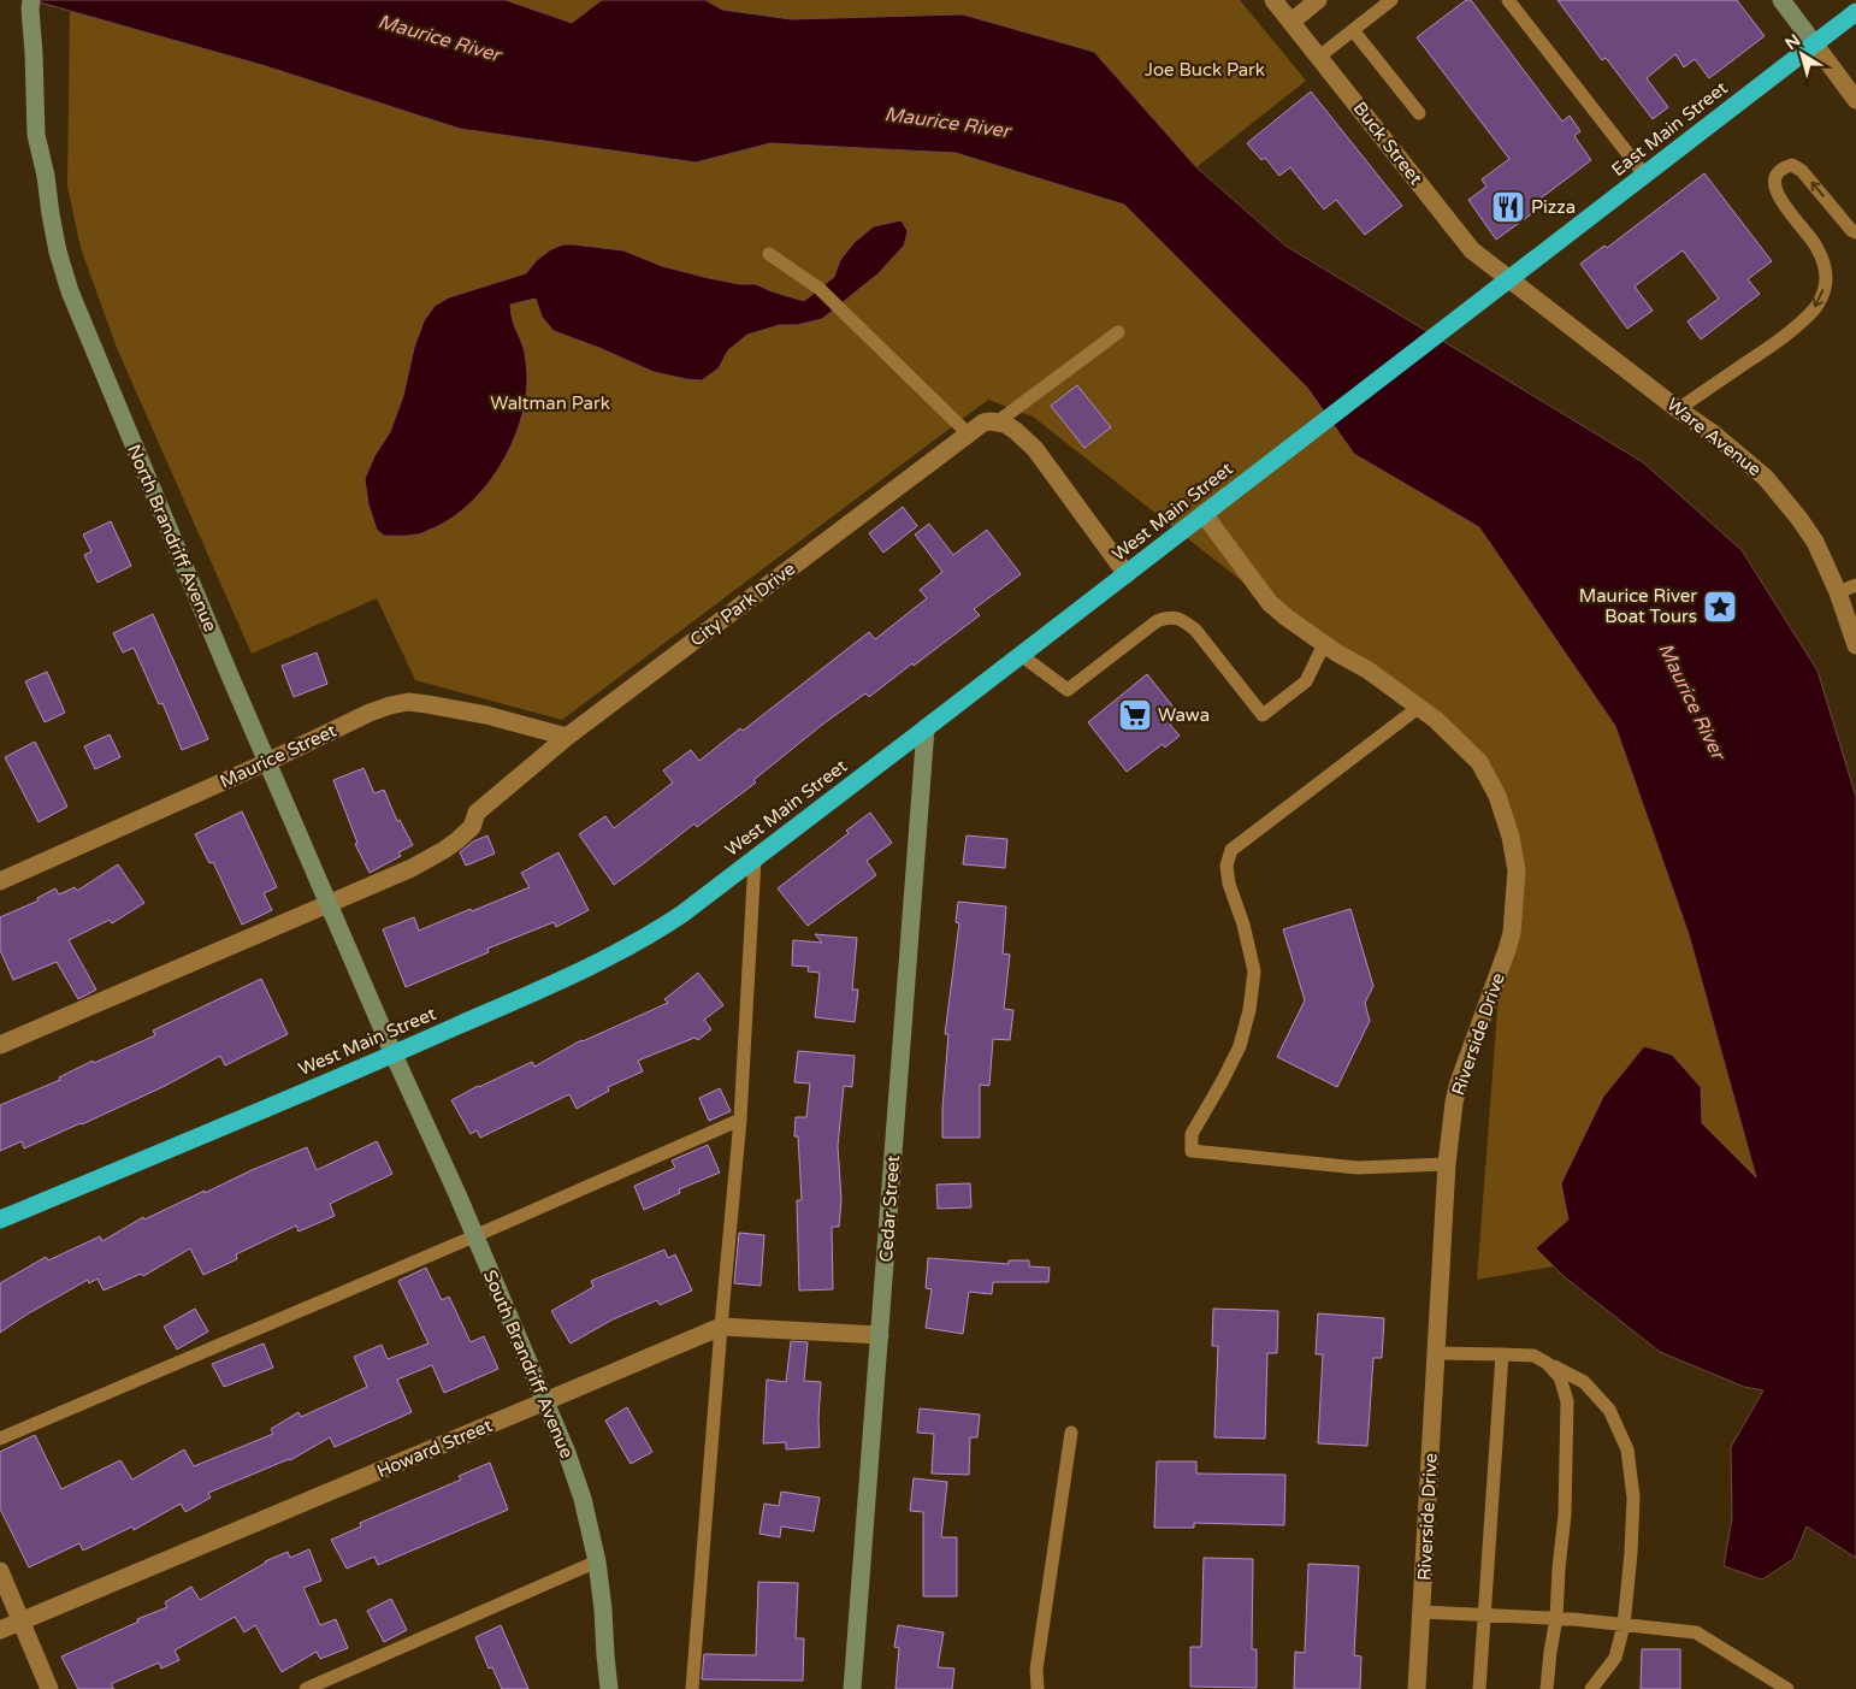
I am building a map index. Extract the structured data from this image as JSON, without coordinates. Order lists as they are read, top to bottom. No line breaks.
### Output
{"streets":{"highway":["East Main Street","West Main Street"],"main road":["North Brandriff Avenue","Cedar Street","South Brandriff Avenue"],"street":["Buck Street","Ware Avenue","City Park Drive","Maurice Street","Riverside Drive","Howard Street"]},"crossings":[["East Main Street","Buck Street"],["East Main Street","Ware Avenue"],["East Main Street","West Main Street"],["Buck Street","Ware Avenue"],["Buck Street","West Main Street"],["Ware Avenue","West Main Street"],["West Main Street","North Brandriff Avenue"],["West Main Street","Riverside Drive"],["West Main Street","Cedar Street"],["West Main Street","South Brandriff Avenue"],["North Brandriff Avenue","City Park Drive"],["North Brandriff Avenue","Maurice Street"],["North Brandriff Avenue","South Brandriff Avenue"],["City Park Drive","Maurice Street"],["Cedar Street","Howard Street"],["South Brandriff Avenue","Howard Street"]],"water":["Maurice River"],"parks":["Joe Buck Park","Waltman Park"],"places":{"restaurant":["Pizza"],"place":["Maurice River Boat Tours"],"supermarket":["Wawa"]},"north":"top left"}
